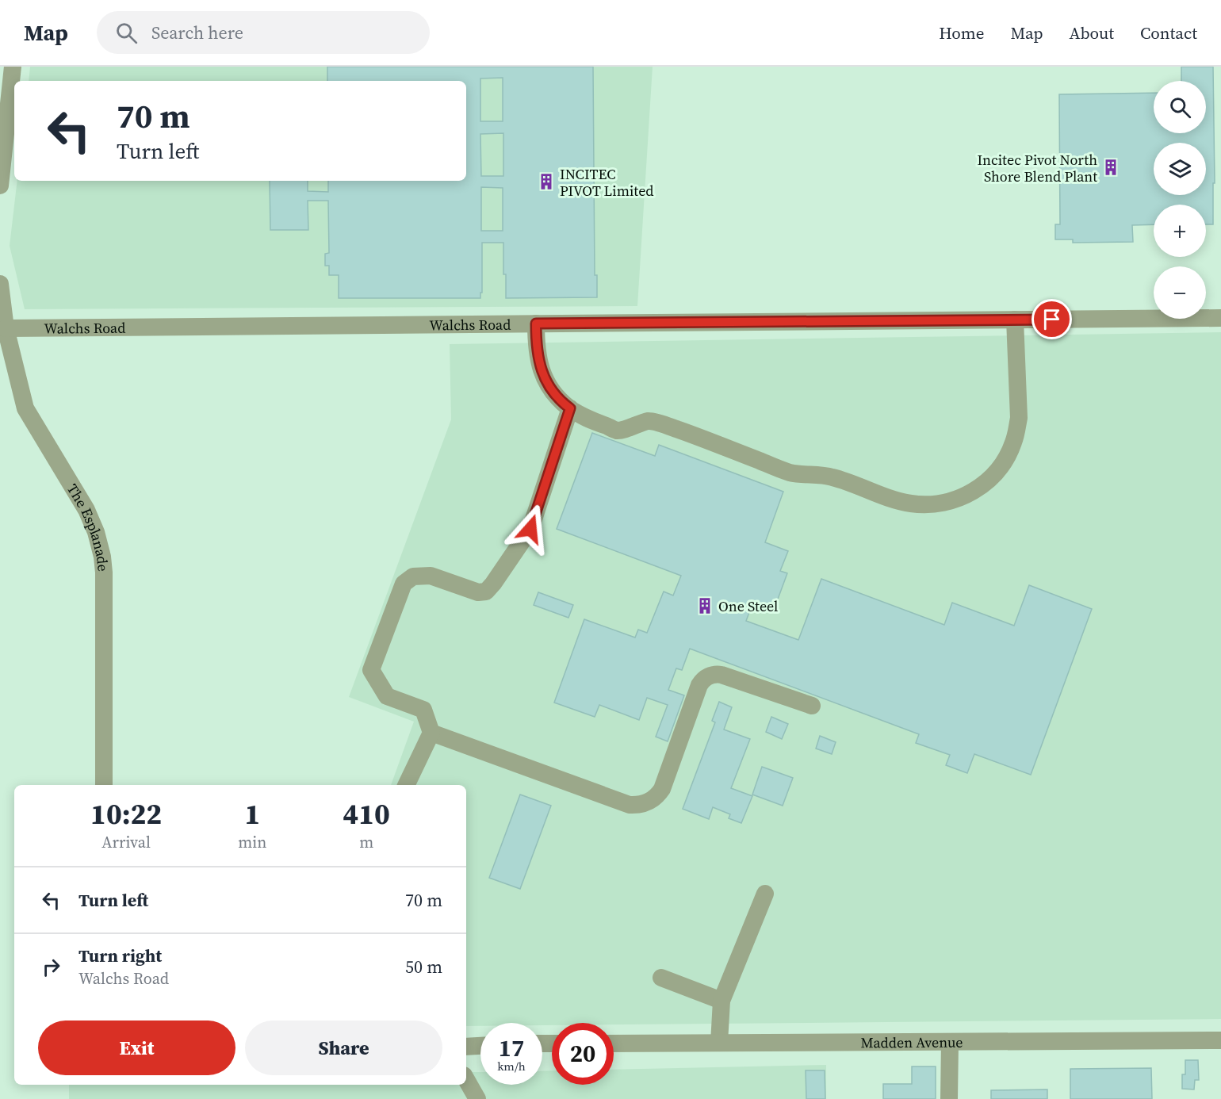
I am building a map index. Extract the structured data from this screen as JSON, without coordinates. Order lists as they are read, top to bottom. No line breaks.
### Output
{"streets":{"street":["Walchs Road","The Esplanade","Madden Avenue"]},"crossings":[["Walchs Road","The Esplanade"]],"places":{"building":["Incitec Pivot North Shore Blend Plant","INCITEC PIVOT Limited","One Steel"]},"page":{"header":"Map","search":"Search here","nav":["Home","Map","About","Contact"],"map_buttons":["+","−"],"turn":["70 m","Turn left"],"eta":["10:22","Arrival","1","min","410","m"],"list":[{"name":"Turn left","value":"70 m"},{"name":"Turn right","note":"Walchs Road","value":"50 m"}],"buttons":["Exit","Share"],"speed":"17 km/h","limit":"20"}}
